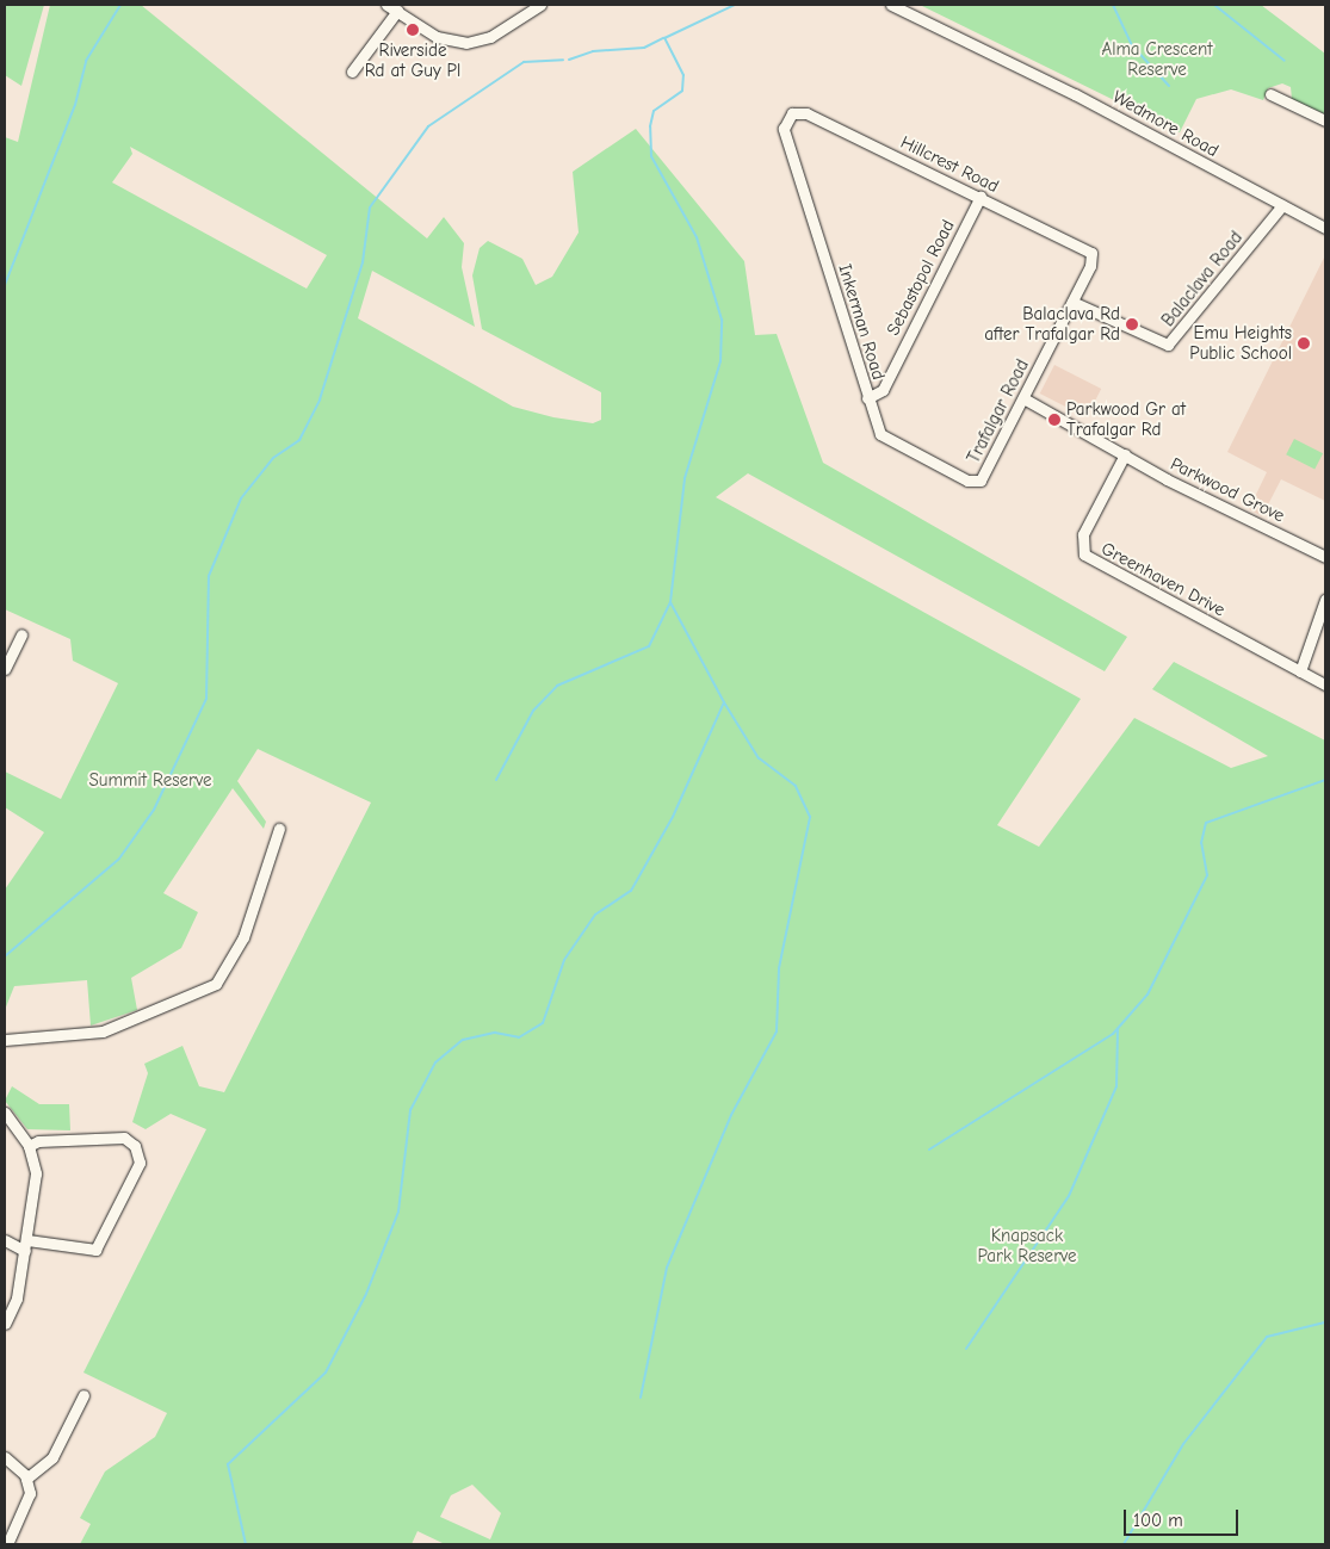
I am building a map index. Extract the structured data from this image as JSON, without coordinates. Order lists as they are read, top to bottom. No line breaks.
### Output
{"streets":{"street":["Wedmore Road","Hillcrest Road","Sebastopol Road","Balaclava Road","Inkerman Road","Trafalgar Road","Parkwood Grove","Greenhaven Drive"]},"crossings":[["Wedmore Road","Balaclava Road"],["Hillcrest Road","Sebastopol Road"],["Hillcrest Road","Inkerman Road"],["Hillcrest Road","Trafalgar Road"],["Sebastopol Road","Inkerman Road"],["Balaclava Road","Trafalgar Road"],["Inkerman Road","Trafalgar Road"],["Trafalgar Road","Parkwood Grove"],["Parkwood Grove","Greenhaven Drive"]],"parks":["Alma Crescent Reserve","Summit Reserve","Knapsack Park Reserve"],"places":["Riverside Rd at Guy Pl","Balaclava Rd after Trafalgar Rd","Emu Heights Public School","Parkwood Gr at Trafalgar Rd"],"scale_bar":"100 m"}
